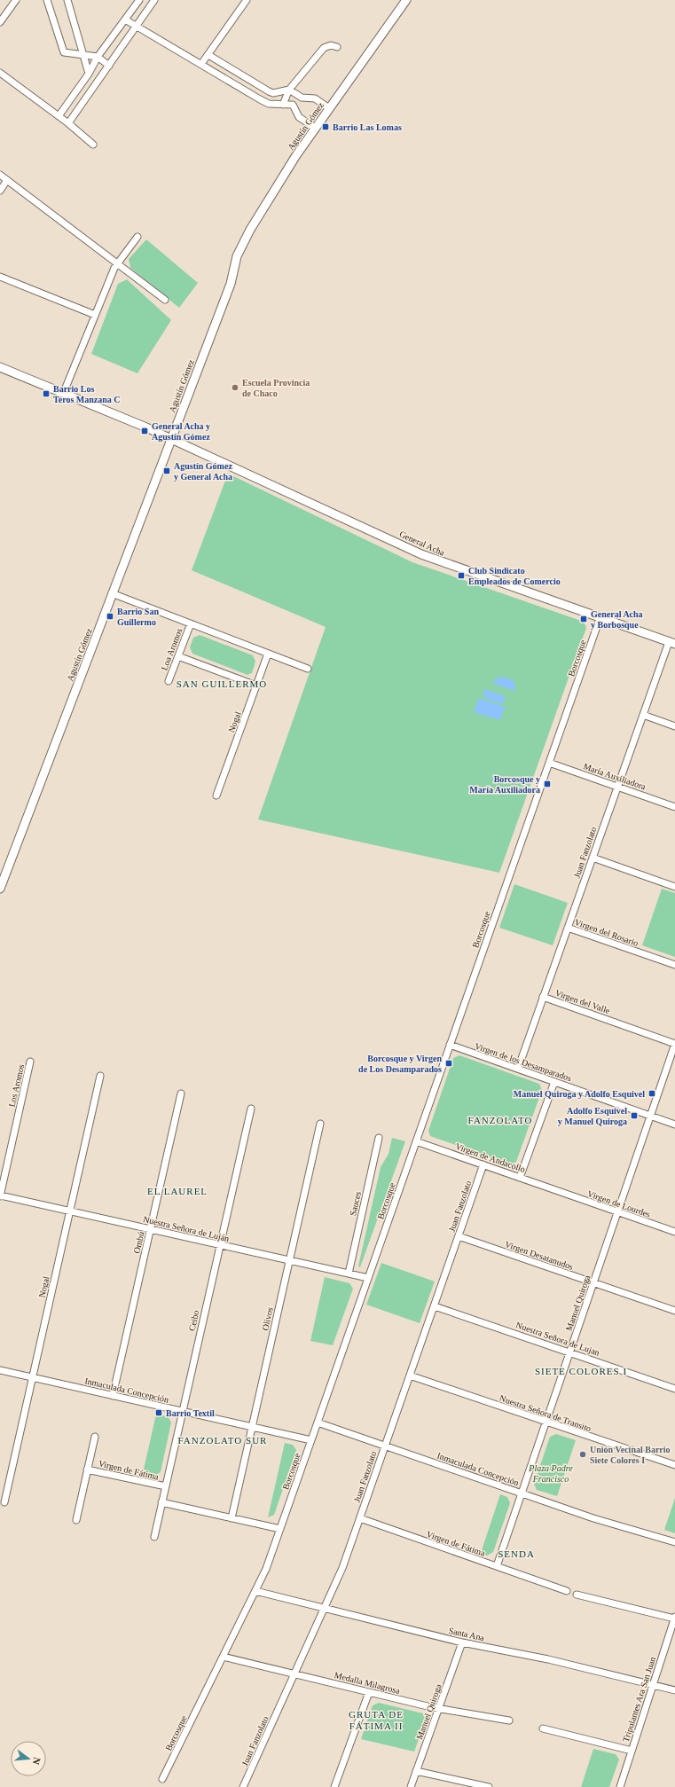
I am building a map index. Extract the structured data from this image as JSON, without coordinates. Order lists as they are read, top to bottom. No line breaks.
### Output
{"streets":{"main road":["Agustín Gómez","General Acha"],"street":["Loa Aromos","Borcosque","Nogal","María Auxiliadora","Juan Fanzolato","Virgen del Rosario","Virgen del Valle","Virgen de los Desamparados","Los Aromos","Virgen de Andacollo","Sauces","Virgen de Lourdes","Nuestra Señora de Luján","Ombú","Virgen Desatanudos","Manuel Quiroga","Olivos","Ceibo","Nuestra Señora de Lujan","Inmaculada Concepción","Nuestra Señora de Transito","Virgen de Fátima","Santa Ana","Medalla Milagrosa","Tripulantes Ara San Juan"]},"crossings":[["Agustín Gómez","General Acha"],["General Acha","Borcosque"],["General Acha","Juan Fanzolato"],["Borcosque","María Auxiliadora"],["Borcosque","Virgen de los Desamparados"],["Borcosque","Virgen de Andacollo"],["Borcosque","Nuestra Señora de Luján"],["Borcosque","Inmaculada Concepción"],["Borcosque","Santa Ana"],["Borcosque","Medalla Milagrosa"],["Nogal","Nuestra Señora de Luján"],["Nogal","Inmaculada Concepción"],["María Auxiliadora","Juan Fanzolato"],["Juan Fanzolato","Virgen del Rosario"],["Juan Fanzolato","Virgen del Valle"],["Juan Fanzolato","Virgen de los Desamparados"],["Juan Fanzolato","Virgen de Andacollo"],["Juan Fanzolato","Virgen Desatanudos"],["Juan Fanzolato","Nuestra Señora de Lujan"],["Juan Fanzolato","Inmaculada Concepción"],["Juan Fanzolato","Nuestra Señora de Transito"],["Juan Fanzolato","Virgen de Fátima"],["Juan Fanzolato","Santa Ana"],["Juan Fanzolato","Medalla Milagrosa"],["Virgen del Valle","Manuel Quiroga"],["Virgen de los Desamparados","Manuel Quiroga"],["Los Aromos","Nuestra Señora de Luján"],["Virgen de Andacollo","Virgen de Lourdes"],["Sauces","Nuestra Señora de Luján"],["Virgen de Lourdes","Manuel Quiroga"],["Nuestra Señora de Luján","Ombú"],["Nuestra Señora de Luján","Olivos"],["Nuestra Señora de Luján","Ceibo"],["Ombú","Inmaculada Concepción"],["Virgen Desatanudos","Manuel Quiroga"],["Manuel Quiroga","Nuestra Señora de Lujan"],["Manuel Quiroga","Inmaculada Concepción"],["Manuel Quiroga","Nuestra Señora de Transito"],["Manuel Quiroga","Virgen de Fátima"],["Manuel Quiroga","Santa Ana"],["Manuel Quiroga","Medalla Milagrosa"],["Olivos","Inmaculada Concepción"],["Ceibo","Inmaculada Concepción"],["Ceibo","Virgen de Fátima"],["Santa Ana","Tripulantes Ara San Juan"]],"districts":["SAN GUILLERMO","FANZOLATO","EL LAUREL","SIETE COLORES I","FANZOLATO SUR","SENDA","GRUTA DE FÁTIMA II"],"parks":["Plaza Padre Francisco"],"places":{"transit":["Barrio Las Lomas","Barrio Los Teros Manzana C","General Acha y Agustín Gómez","Agustín Gómez y General Acha","Club Sindicato Empleados de Comercio","Barrio San Guillermo","General Acha y Borbosque","Borcosque y María Auxiliadora","Borcosque y Virgen de Los Desamparados","Manuel Quiroga y Adolfo Esquivel","Adolfo Esquivel y Manuel Quiroga","Barrio Textil"],"other":["Escuela Provincia de Chaco","Unión Vecinal Barrio Siete Colores I"]},"north":"right"}
